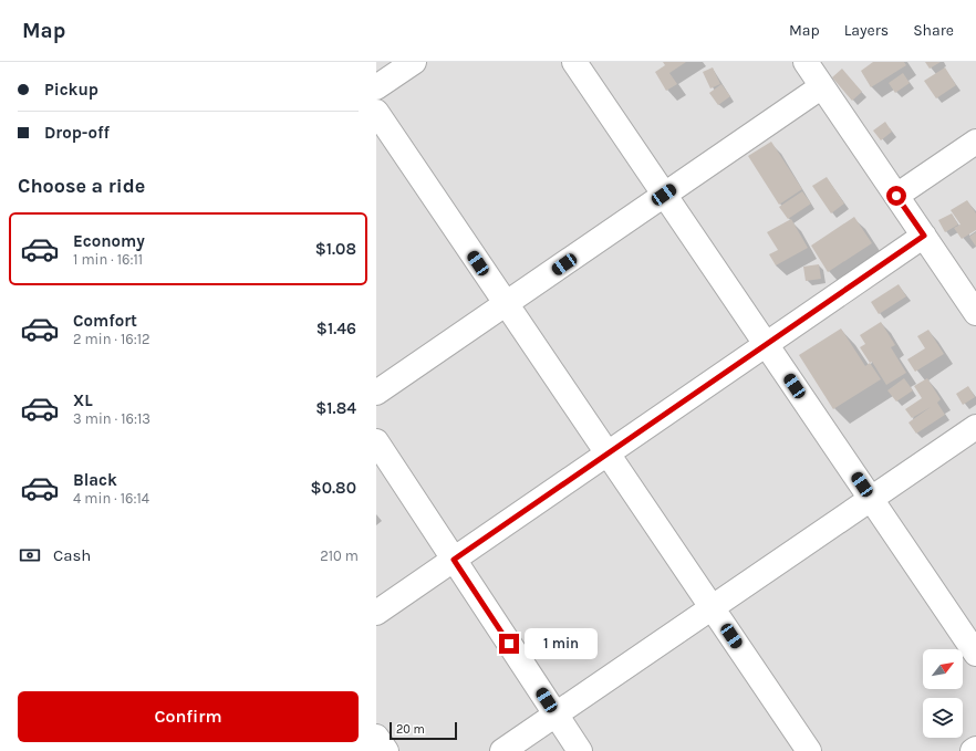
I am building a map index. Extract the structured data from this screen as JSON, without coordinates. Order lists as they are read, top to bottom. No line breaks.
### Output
{"scale_bar":"20 m","north":"top right","page":{"header":"Map","nav":["Map","Layers","Share"],"banner":["Pickup","Drop-off"],"heading":"Choose a ride","list":[{"name":"Economy","note":"1 min · 16:11","value":"$1.08"},{"name":"Comfort","note":"2 min · 16:12","value":"$1.46"},{"name":"XL","note":"3 min · 16:13","value":"$1.84"},{"name":"Black","note":"4 min · 16:14","value":"$0.80"}],"pay":["Cash","210 m"],"bubble":"1 min","buttons":"Confirm","scale":"20 m"}}
